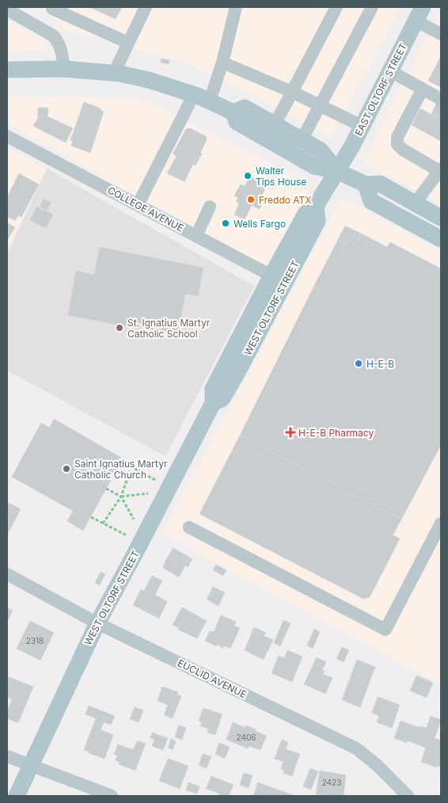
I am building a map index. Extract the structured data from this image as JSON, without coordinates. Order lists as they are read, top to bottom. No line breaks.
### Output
{"streets":{"main road":["EAST OLTORF STREET","WEST OLTORF STREET"],"street":["COLLEGE AVENUE","EUCLID AVENUE"]},"crossings":[["EAST OLTORF STREET","WEST OLTORF STREET"],["COLLEGE AVENUE","WEST OLTORF STREET"],["WEST OLTORF STREET","EUCLID AVENUE"]],"places":{"other":["Walter Tips House","Freddo ATX","Wells Fargo","St. Ignatius Martyr Catholic School","H-E-B","Saint Ignatius Martyr Catholic Church"],"health":["H-E-B Pharmacy"]},"house_numbers":["2318","2406","2423"]}
